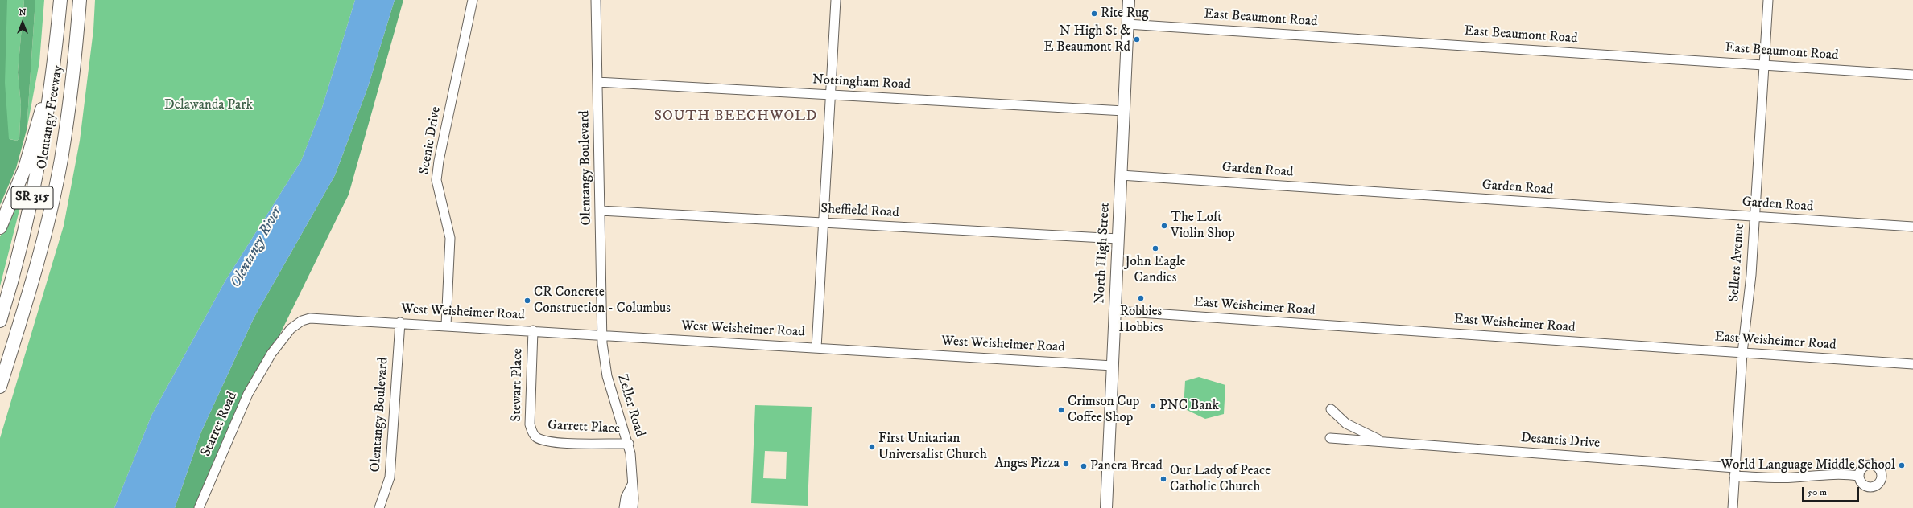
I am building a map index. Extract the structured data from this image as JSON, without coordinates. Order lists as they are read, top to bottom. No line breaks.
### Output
{"streets":{"highway":["Olentangy Freeway","SR 315"],"main road":["North High Street"],"street":["East Beaumont Road","Nottingham Road","Scenic Drive","Olentangy Boulevard","Garden Road","Sheffield Road","Sellers Avenue","East Weisheimer Road","West Weisheimer Road","Stewart Place","Zeller Road","Starret Road","Garrett Place","Desantis Drive"]},"crossings":[["East Beaumont Road","North High Street"],["East Beaumont Road","Sellers Avenue"],["Nottingham Road","Olentangy Boulevard"],["Nottingham Road","North High Street"],["Scenic Drive","West Weisheimer Road"],["Olentangy Boulevard","Sheffield Road"],["Olentangy Boulevard","West Weisheimer Road"],["Olentangy Boulevard","Zeller Road"],["Garden Road","North High Street"],["Garden Road","Sellers Avenue"],["Sheffield Road","North High Street"],["North High Street","East Weisheimer Road"],["North High Street","West Weisheimer Road"],["Sellers Avenue","East Weisheimer Road"],["Sellers Avenue","Desantis Drive"],["West Weisheimer Road","Stewart Place"],["West Weisheimer Road","Zeller Road"],["West Weisheimer Road","Starret Road"],["Stewart Place","Garrett Place"],["Zeller Road","Garrett Place"]],"districts":["SOUTH BEECHWOLD"],"water":["Olentangy River"],"parks":["Delawanda Park"],"places":["Rite Rug","N High St & E Beaumont Rd","The Loft Violin Shop","John Eagle Candies","Robbies Hobbies","CR Concrete Construction - Columbus","PNC Bank","Crimson Cup Coffee Shop","First Unitarian Universalist Church","Anges Pizza","World Language Middle School","Panera Bread","Our Lady of Peace Catholic Church"],"scale_bar":"50 m","north":"top"}
